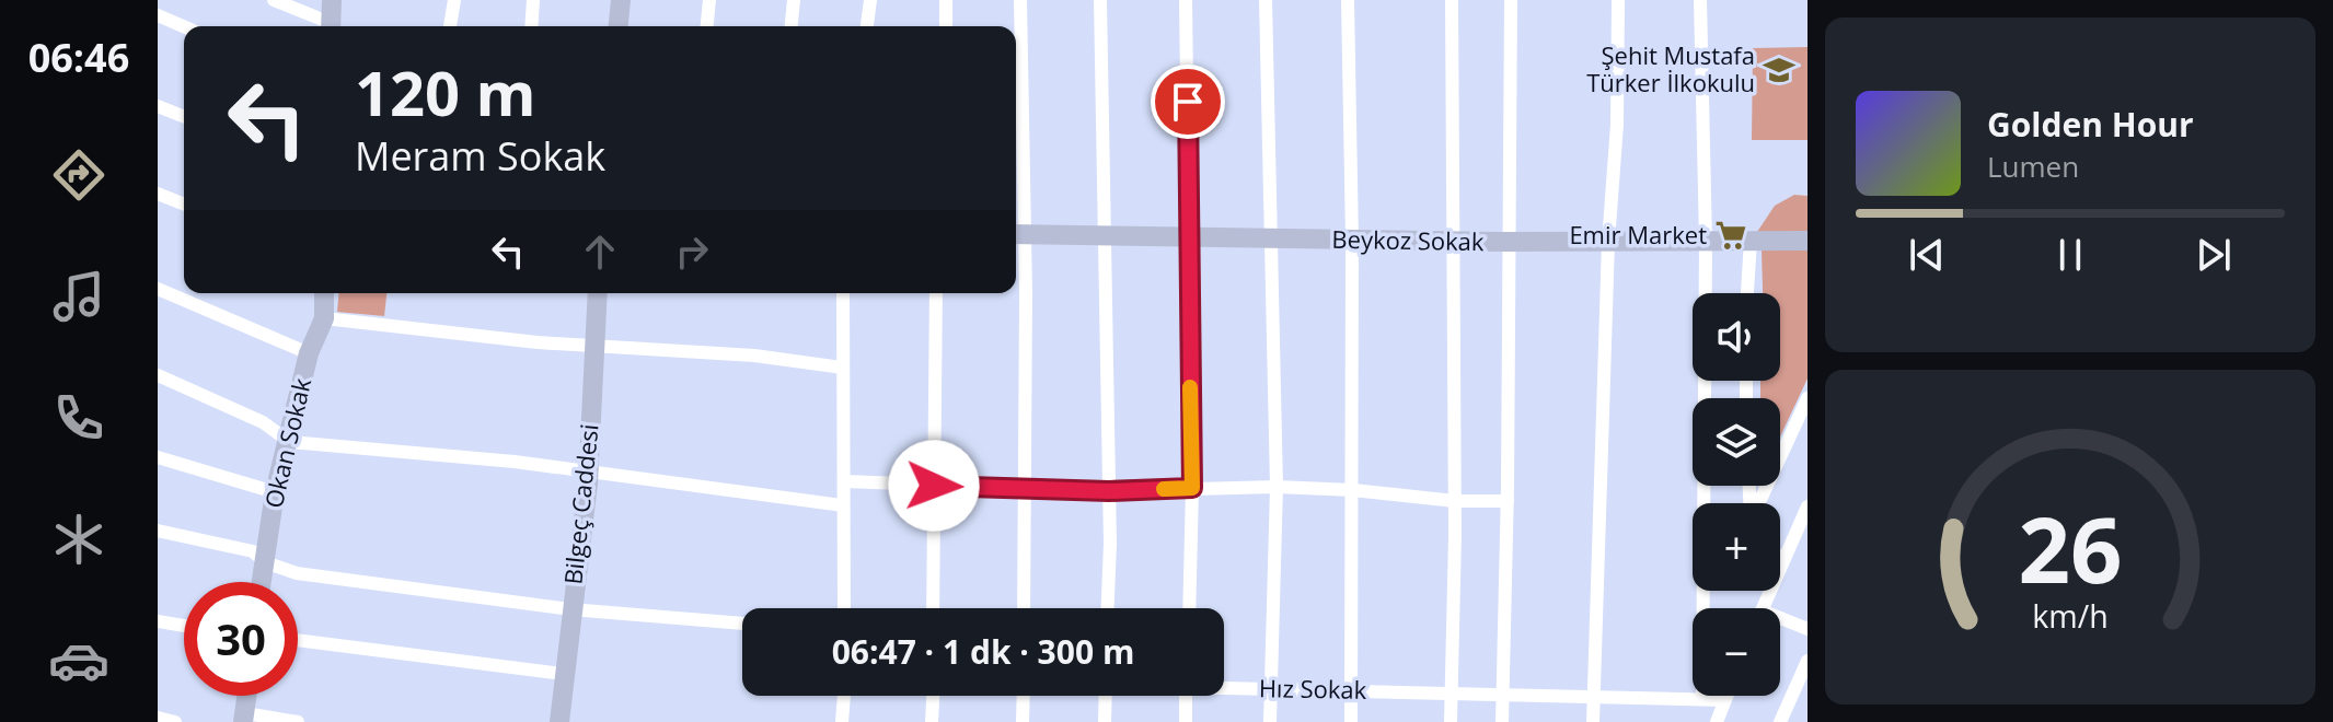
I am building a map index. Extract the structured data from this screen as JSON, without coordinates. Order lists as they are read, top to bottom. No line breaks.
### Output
{"streets":{"street":["Beykoz Sokak","Okan Sokak","Bilgeç Caddesi","Hız Sokak"]},"places":{"school or university":["Şehit Mustafa Türker İlkokulu"],"supermarket":["Emir Market"]},"page":{"tabs":"06:46","turn":["120 m","Meram Sokak"],"song":["Golden Hour","Lumen"],"map_buttons":["+","−"],"limit":"30","trip":"06:47 · 1 dk · 300 m","gauge":["26","km/h"]}}
